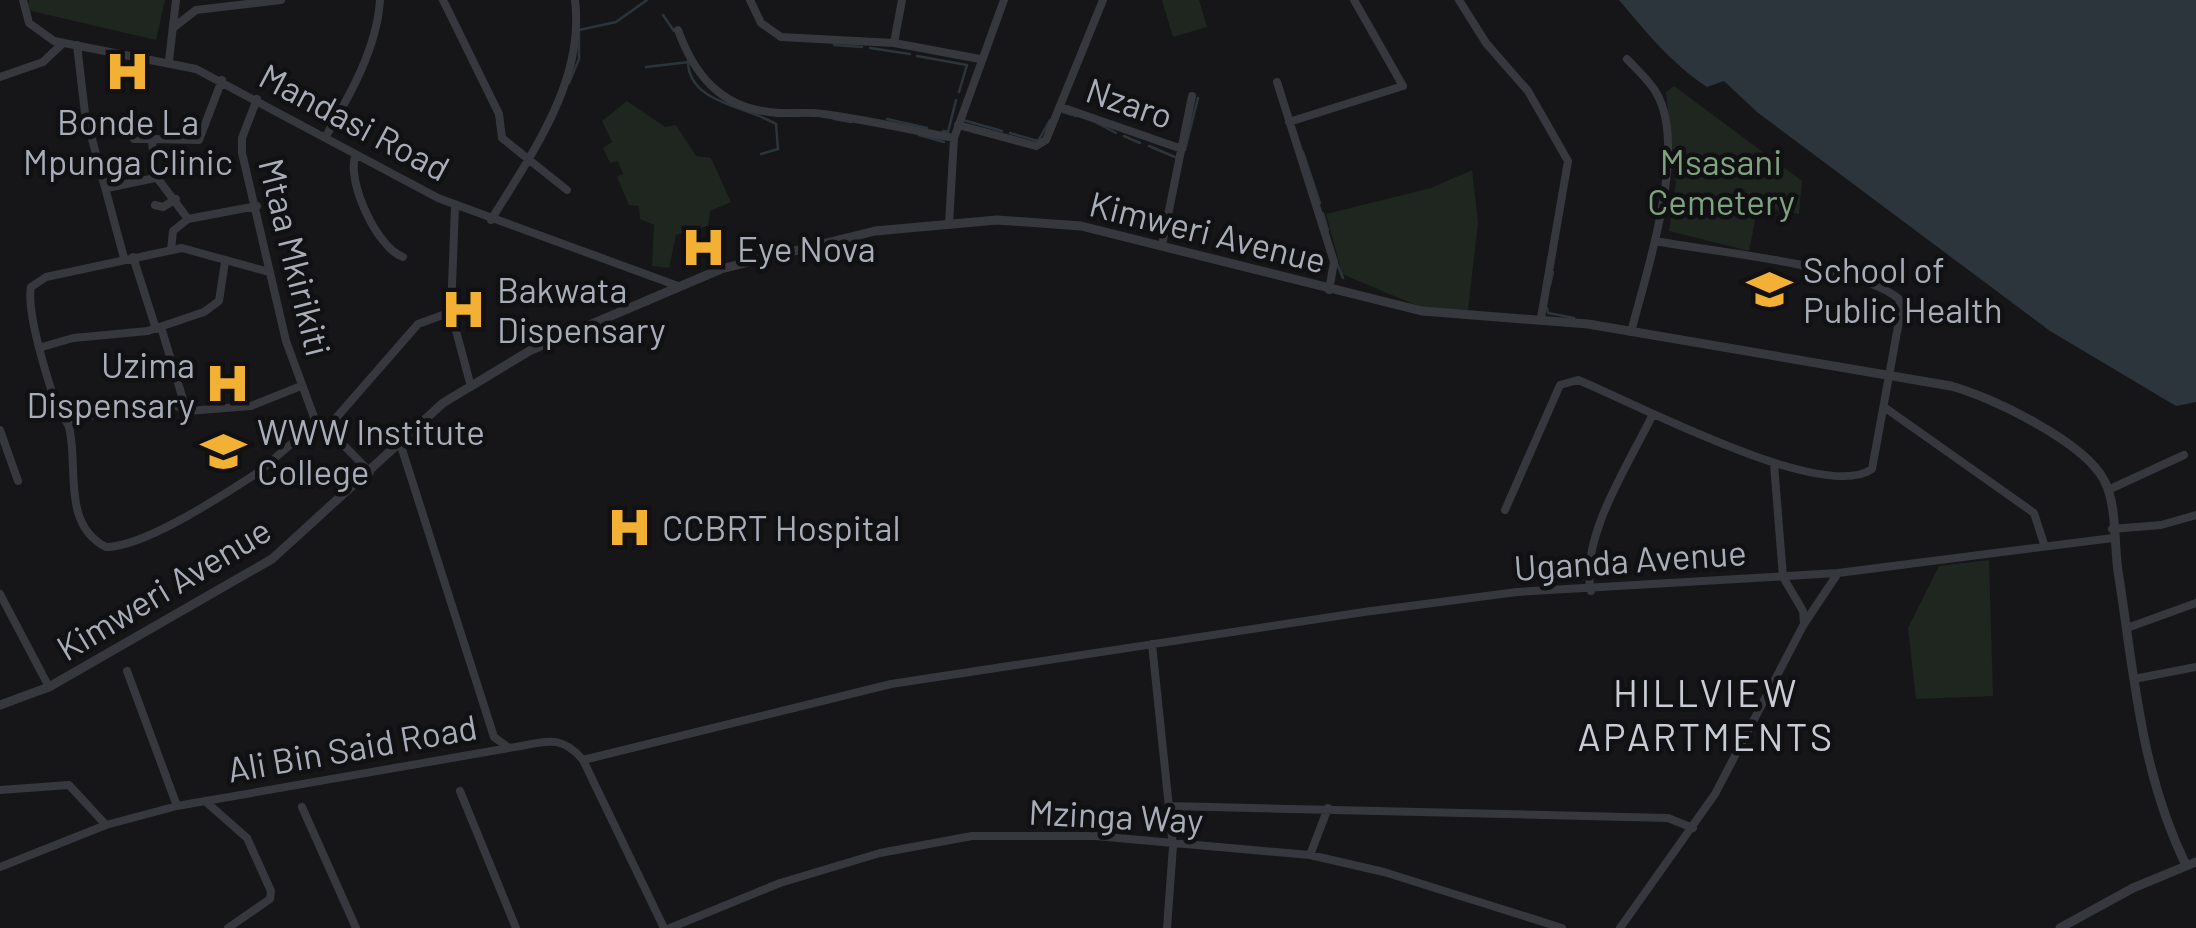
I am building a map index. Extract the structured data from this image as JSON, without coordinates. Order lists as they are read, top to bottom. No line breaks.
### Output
{"streets":{"street":["Nzaro","Mandasi Road","Kimweri Avenue","Mtaa Mkirikiti","Uganda Avenue","Ali Bin Said Road","Mzinga Way"]},"crossings":[["Mandasi Road","Kimweri Avenue"],["Mandasi Road","Mtaa Mkirikiti"],["Uganda Avenue","Ali Bin Said Road"]],"districts":["HILLVIEW APARTMENTS"],"parks":["Msasani Cemetery"],"places":{"hospital":["Bonde La Mpunga Clinic","Eye Nova","Bakwata Dispensary","Uzima Dispensary","CCBRT Hospital"],"school or university":["School of Public Health","WWW Institute College"]}}
